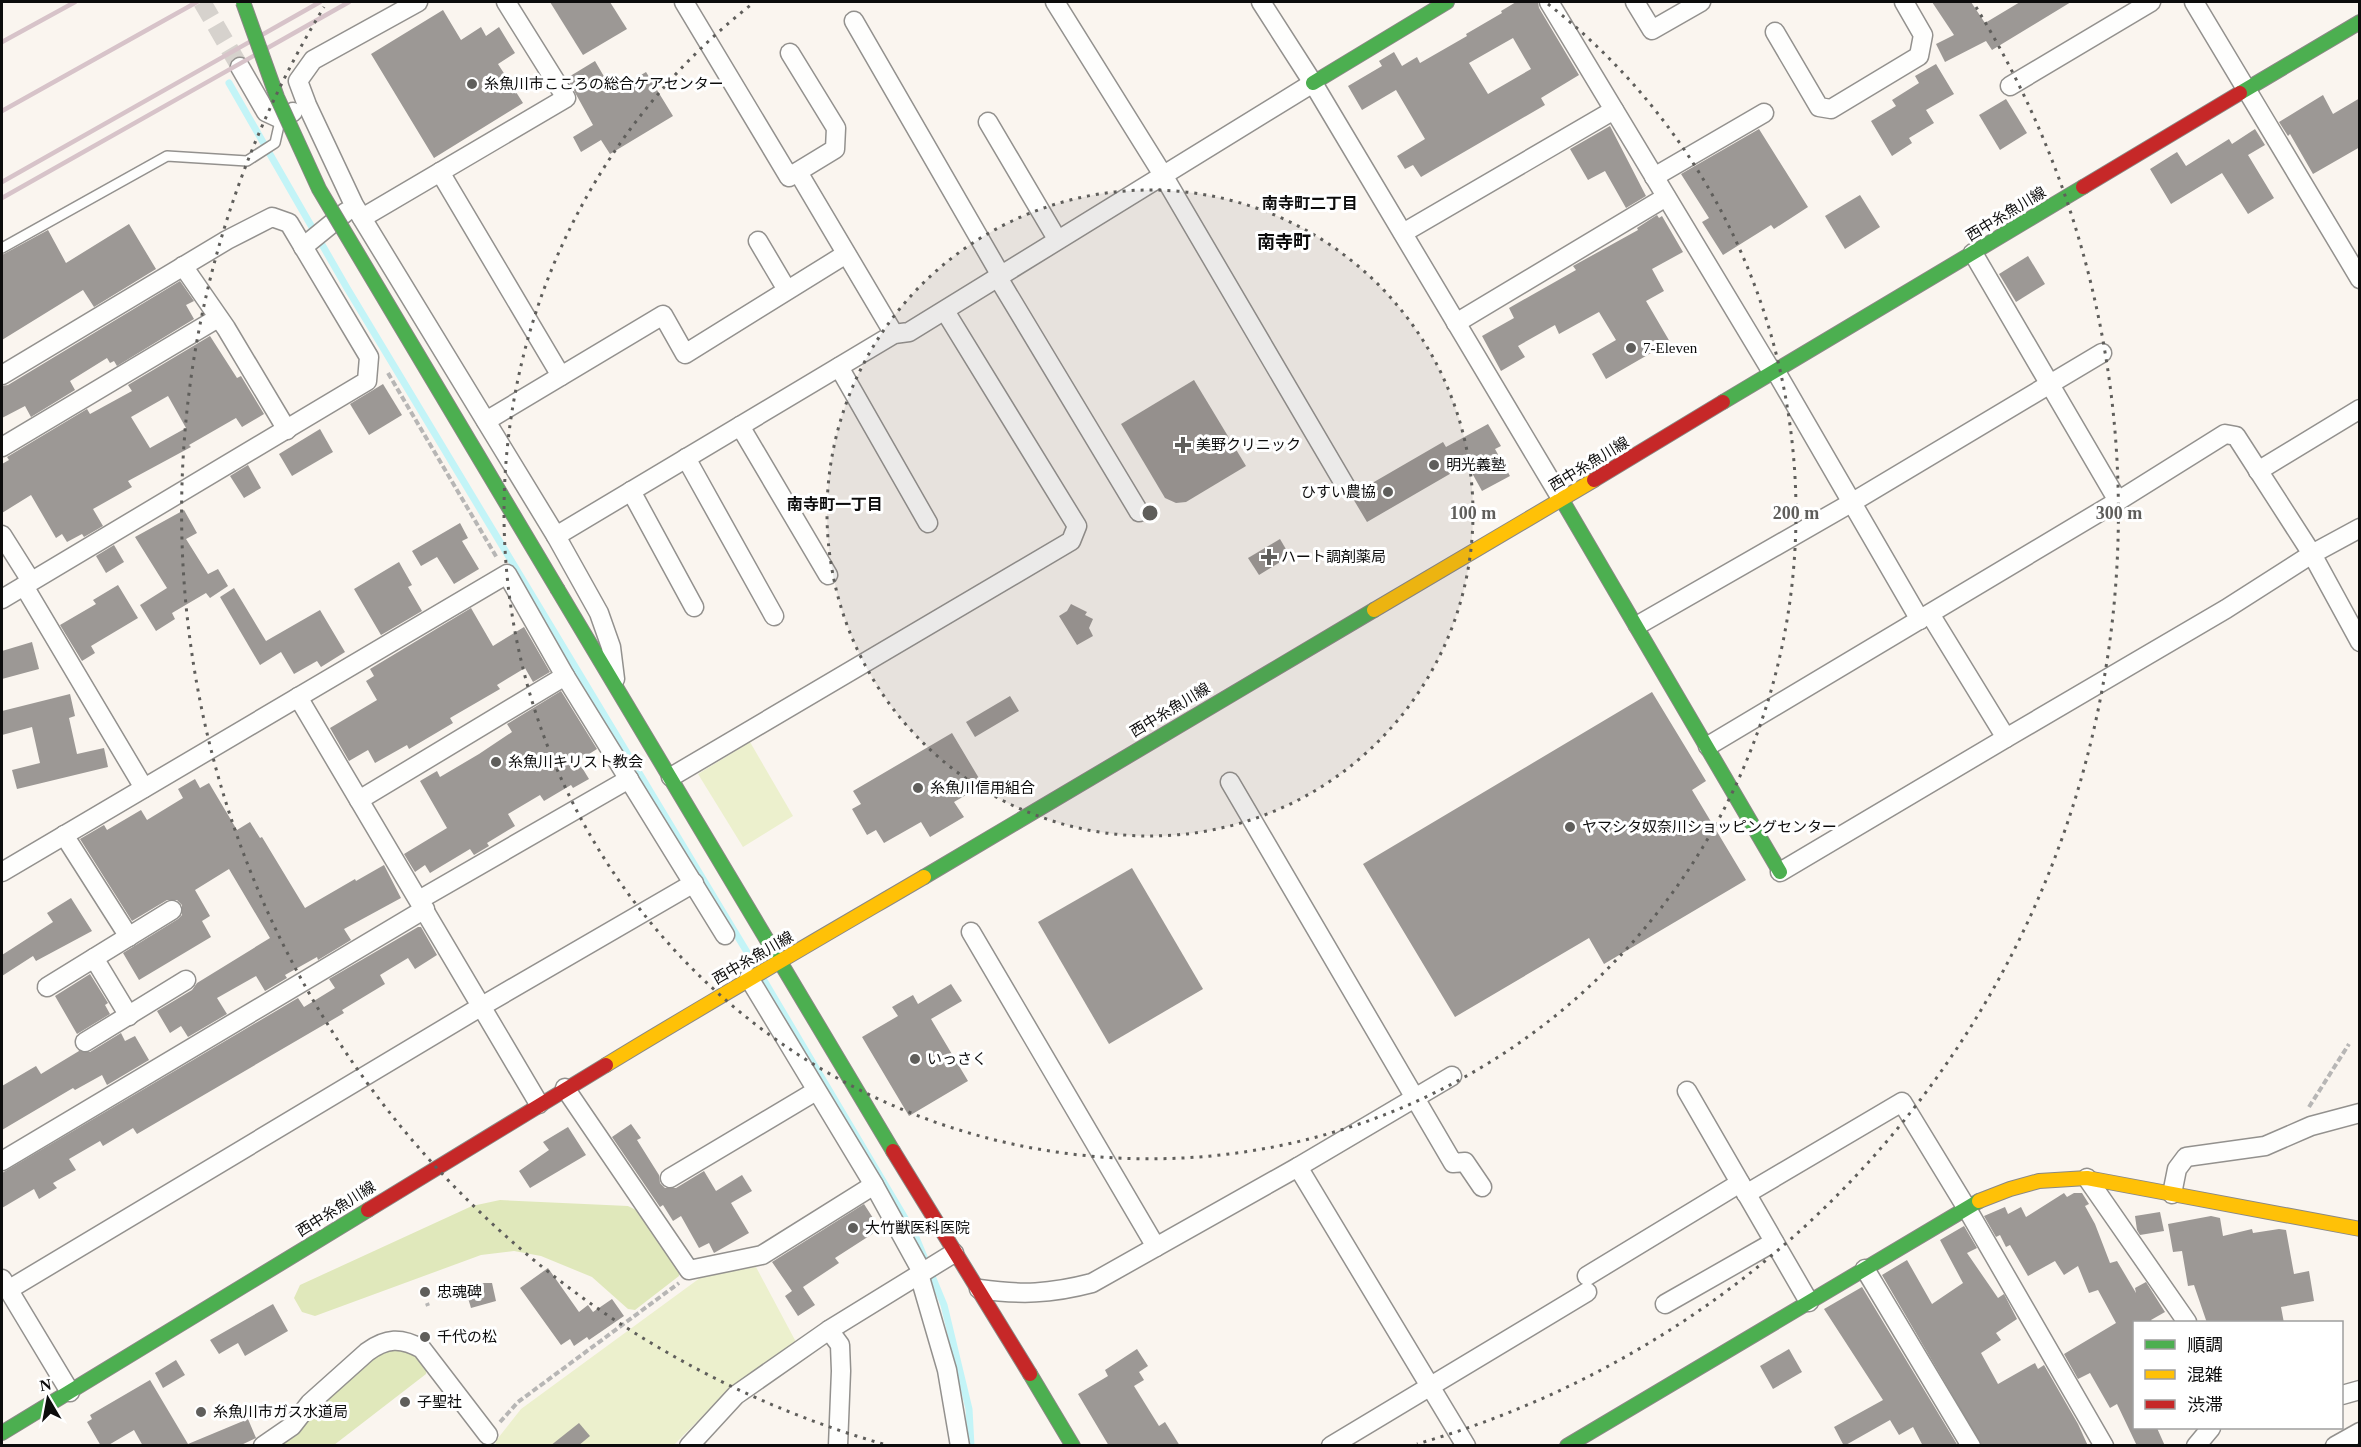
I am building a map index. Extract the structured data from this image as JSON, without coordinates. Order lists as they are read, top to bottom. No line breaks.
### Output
{"streets":{"street":["西中糸魚川線"]},"districts":["南寺町二丁目","南寺町","南寺町一丁目"],"places":{"other":["糸魚川市こころの総合ケアセンター","7-Eleven","明光義塾","ひすい農協","糸魚川キリスト教会","糸魚川信用組合","ヤマシタ奴奈川ショッピングセンター","いっさく","大竹獣医科医院","忠魂碑","千代の松","子聖社","糸魚川市ガス水道局"],"health":["美野クリニック","ハート調剤薬局"]},"legend":["順調","混雑","渋滞"],"north":"top","rings":["100 m","200 m","300 m"]}
